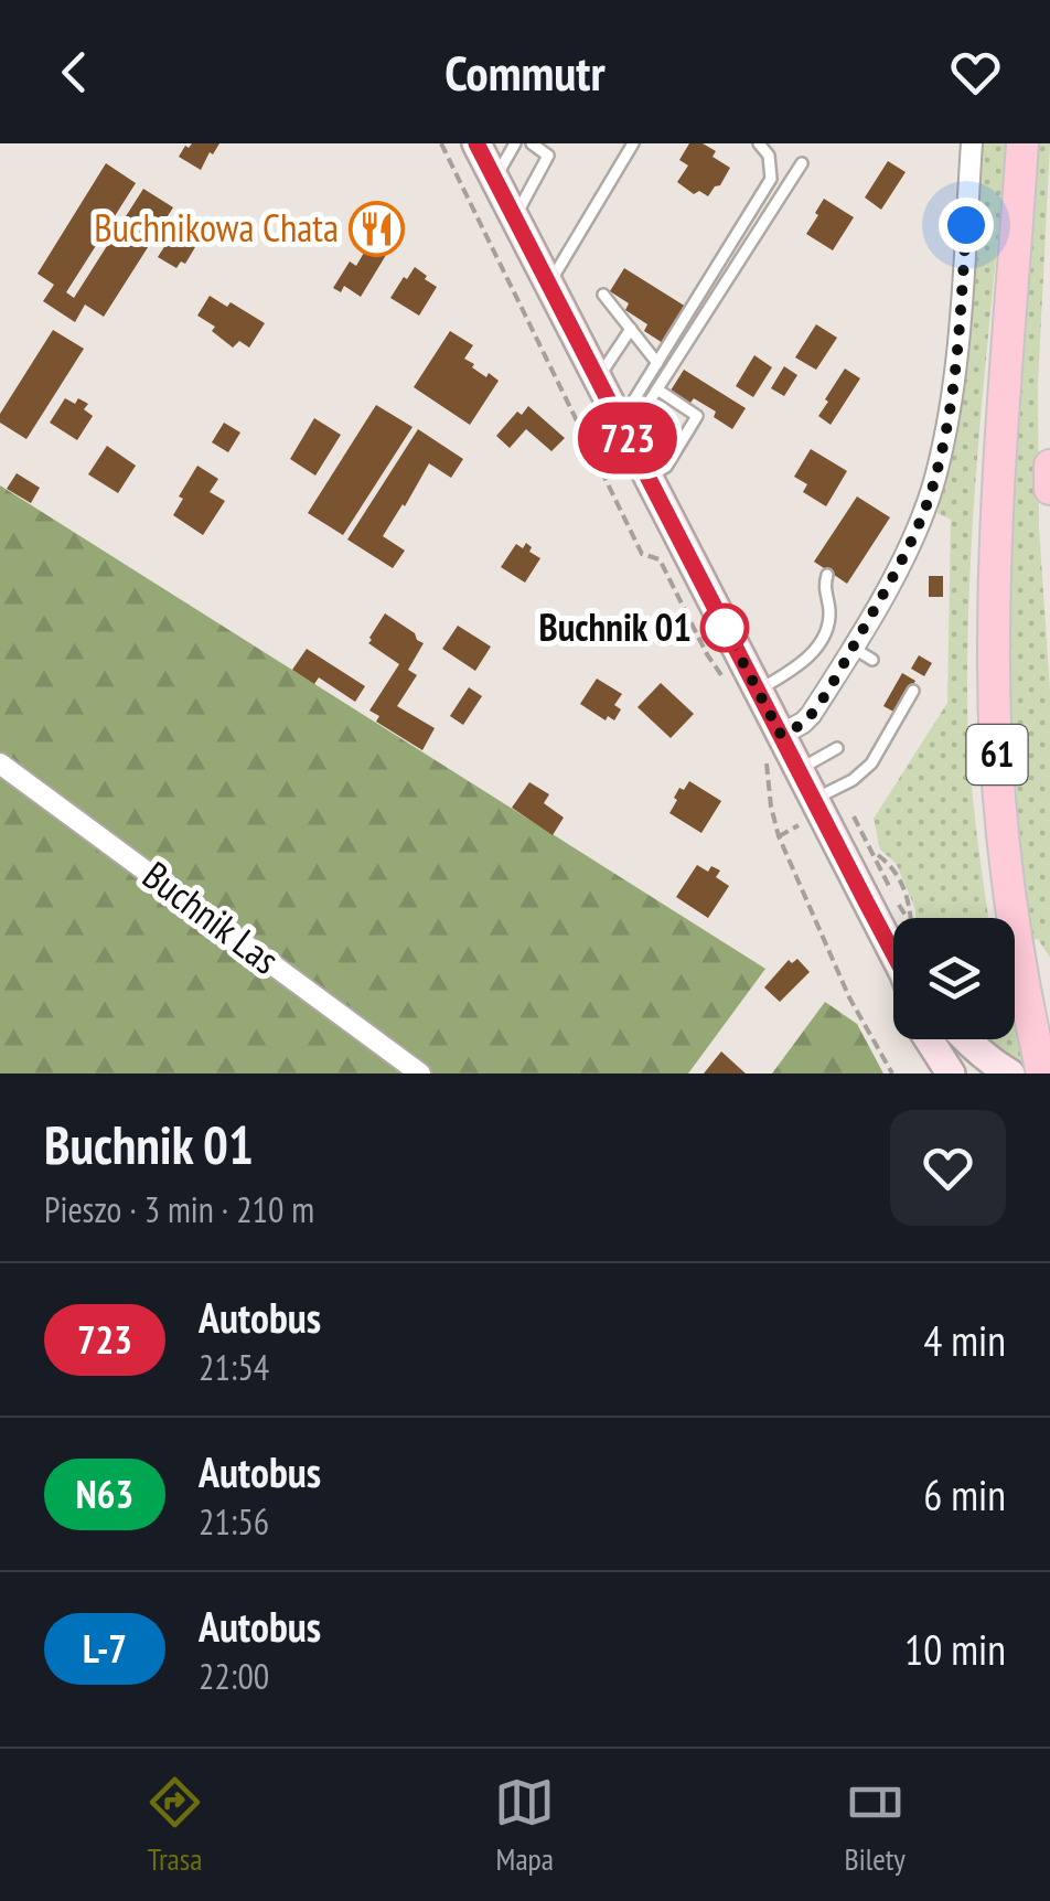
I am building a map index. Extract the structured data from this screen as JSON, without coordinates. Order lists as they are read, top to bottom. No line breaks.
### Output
{"streets":{"main road":["61"],"street":["Buchnik Las"]},"places":{"restaurant":["Buchnikowa Chata"],"other":["Buchnik 01"]},"lines":["bus line 723"],"page":{"header":"Commutr","on_map":"723","heading":["Buchnik 01","Pieszo · 3 min · 210 m"],"list":[{"mark":"723","name":"Autobus","note":"21:54","value":"4 min"},{"mark":"N63","name":"Autobus","note":"21:56","value":"6 min"},{"mark":"L-7","name":"Autobus","note":"22:00","value":"10 min"}],"tabs":["Trasa","Mapa","Bilety"]}}
